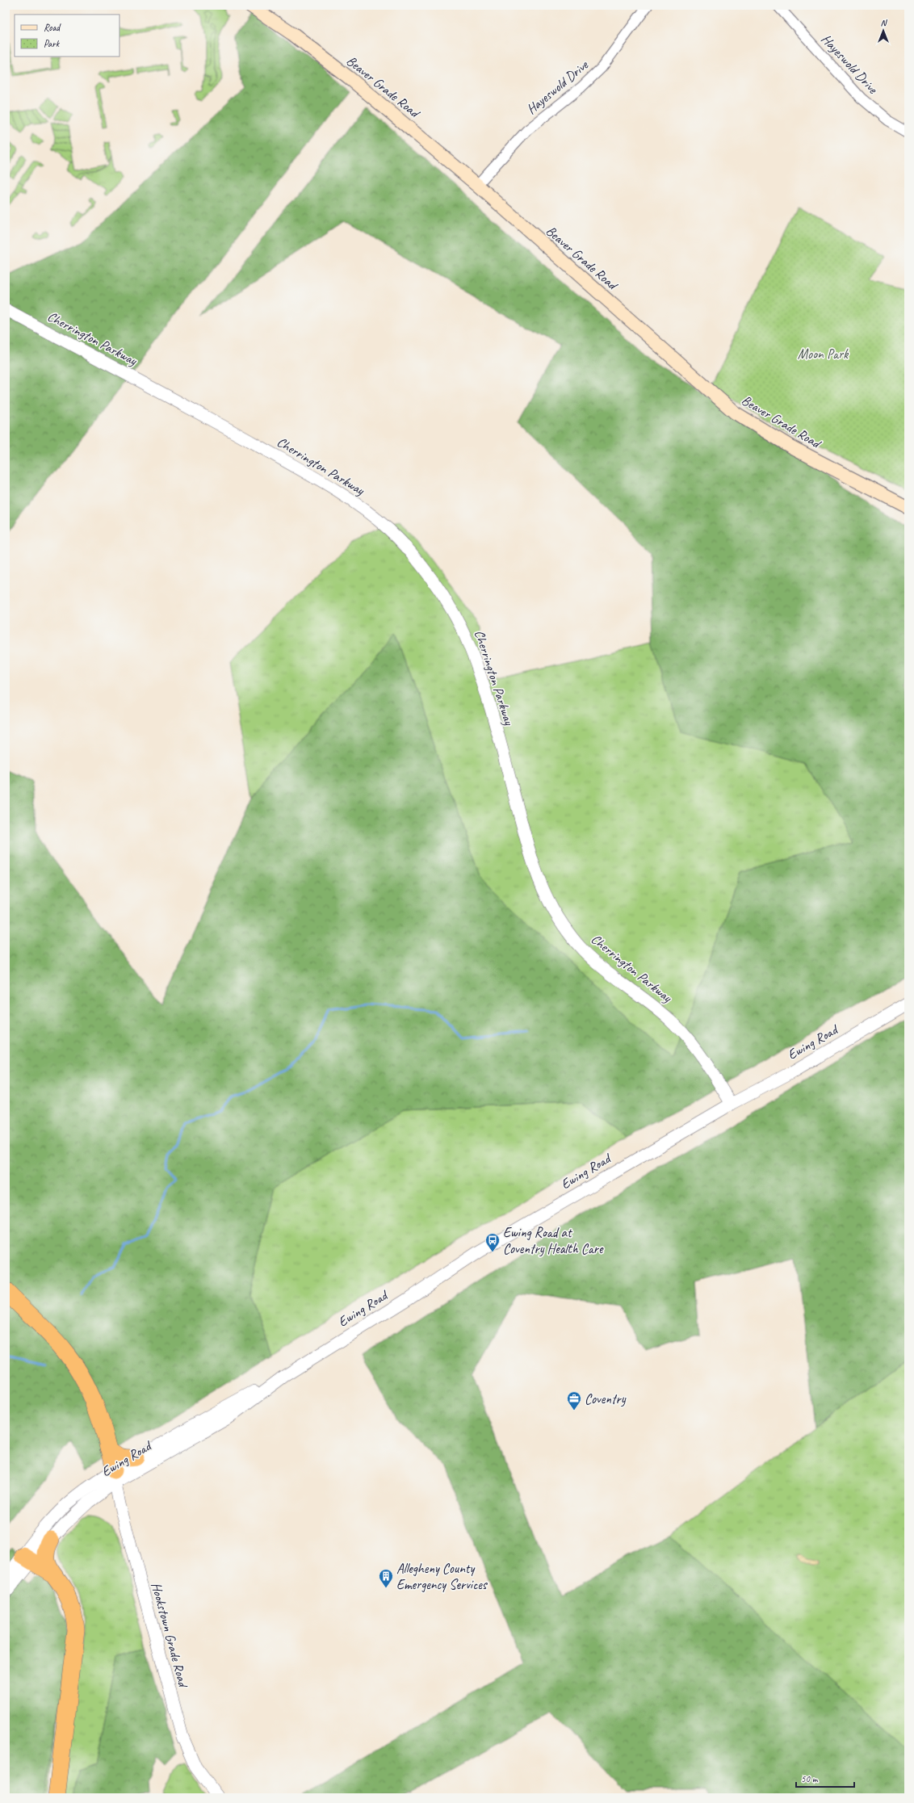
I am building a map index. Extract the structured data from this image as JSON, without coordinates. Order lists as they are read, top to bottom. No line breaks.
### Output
{"streets":{"main road":["Beaver Grade Road"],"street":["Hayeswold Drive","Cherrington Parkway","Ewing Road","Hookstown Grade Road"]},"crossings":[["Hayeswold Drive","Beaver Grade Road"],["Cherrington Parkway","Ewing Road"],["Ewing Road","Hookstown Grade Road"]],"parks":["Moon Park"],"places":{"bus stop":["Ewing Road at Coventry Health Care"],"office":["Coventry"],"building":["Allegheny County Emergency Services"]},"legend":["Road","Park"],"scale_bar":"50 m","north":"top"}
